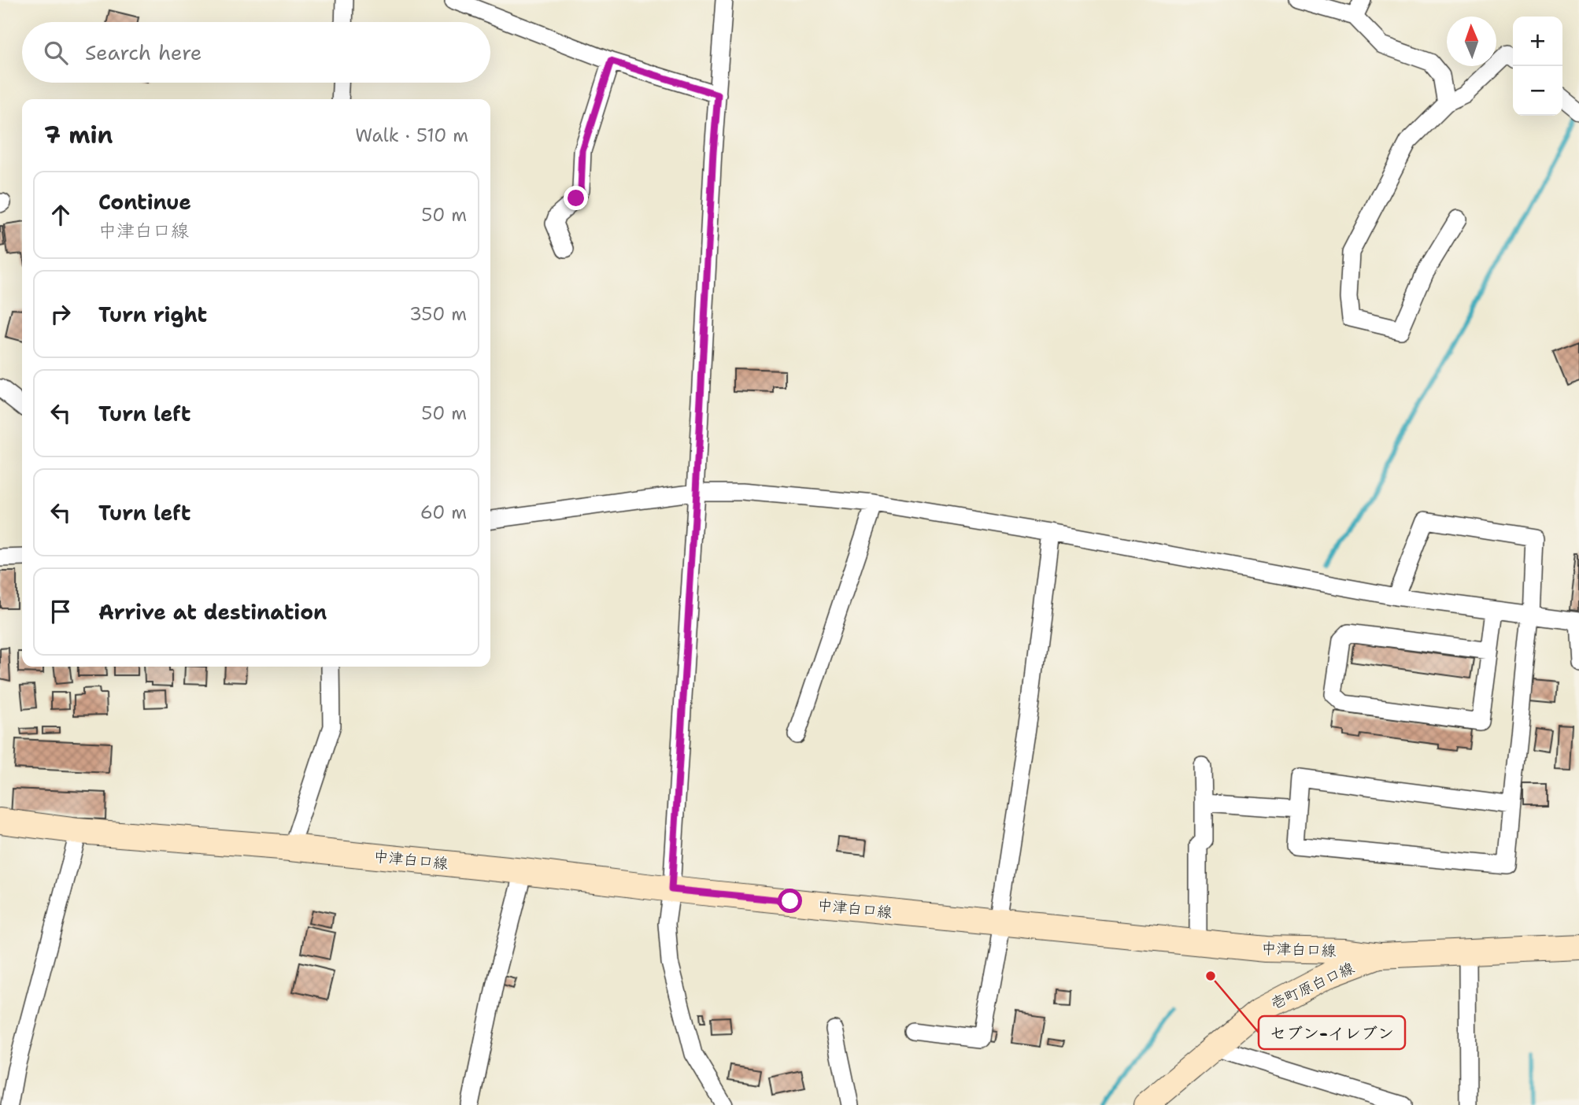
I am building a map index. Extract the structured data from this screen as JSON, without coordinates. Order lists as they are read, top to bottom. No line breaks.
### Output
{"streets":{"main road":["中津白口線","壱町原白口線"]},"crossings":[["中津白口線","壱町原白口線"]],"places":["セブン-イレブン"],"north":"top","page":{"map_buttons":["+","−"],"search":"Search here","heading":["7 min","Walk · 510 m"],"list":[["Continue","中津白口線","50 m"],["Turn right","350 m"],["Turn left","50 m"],["Turn left","60 m"],"Arrive at destination"]}}
